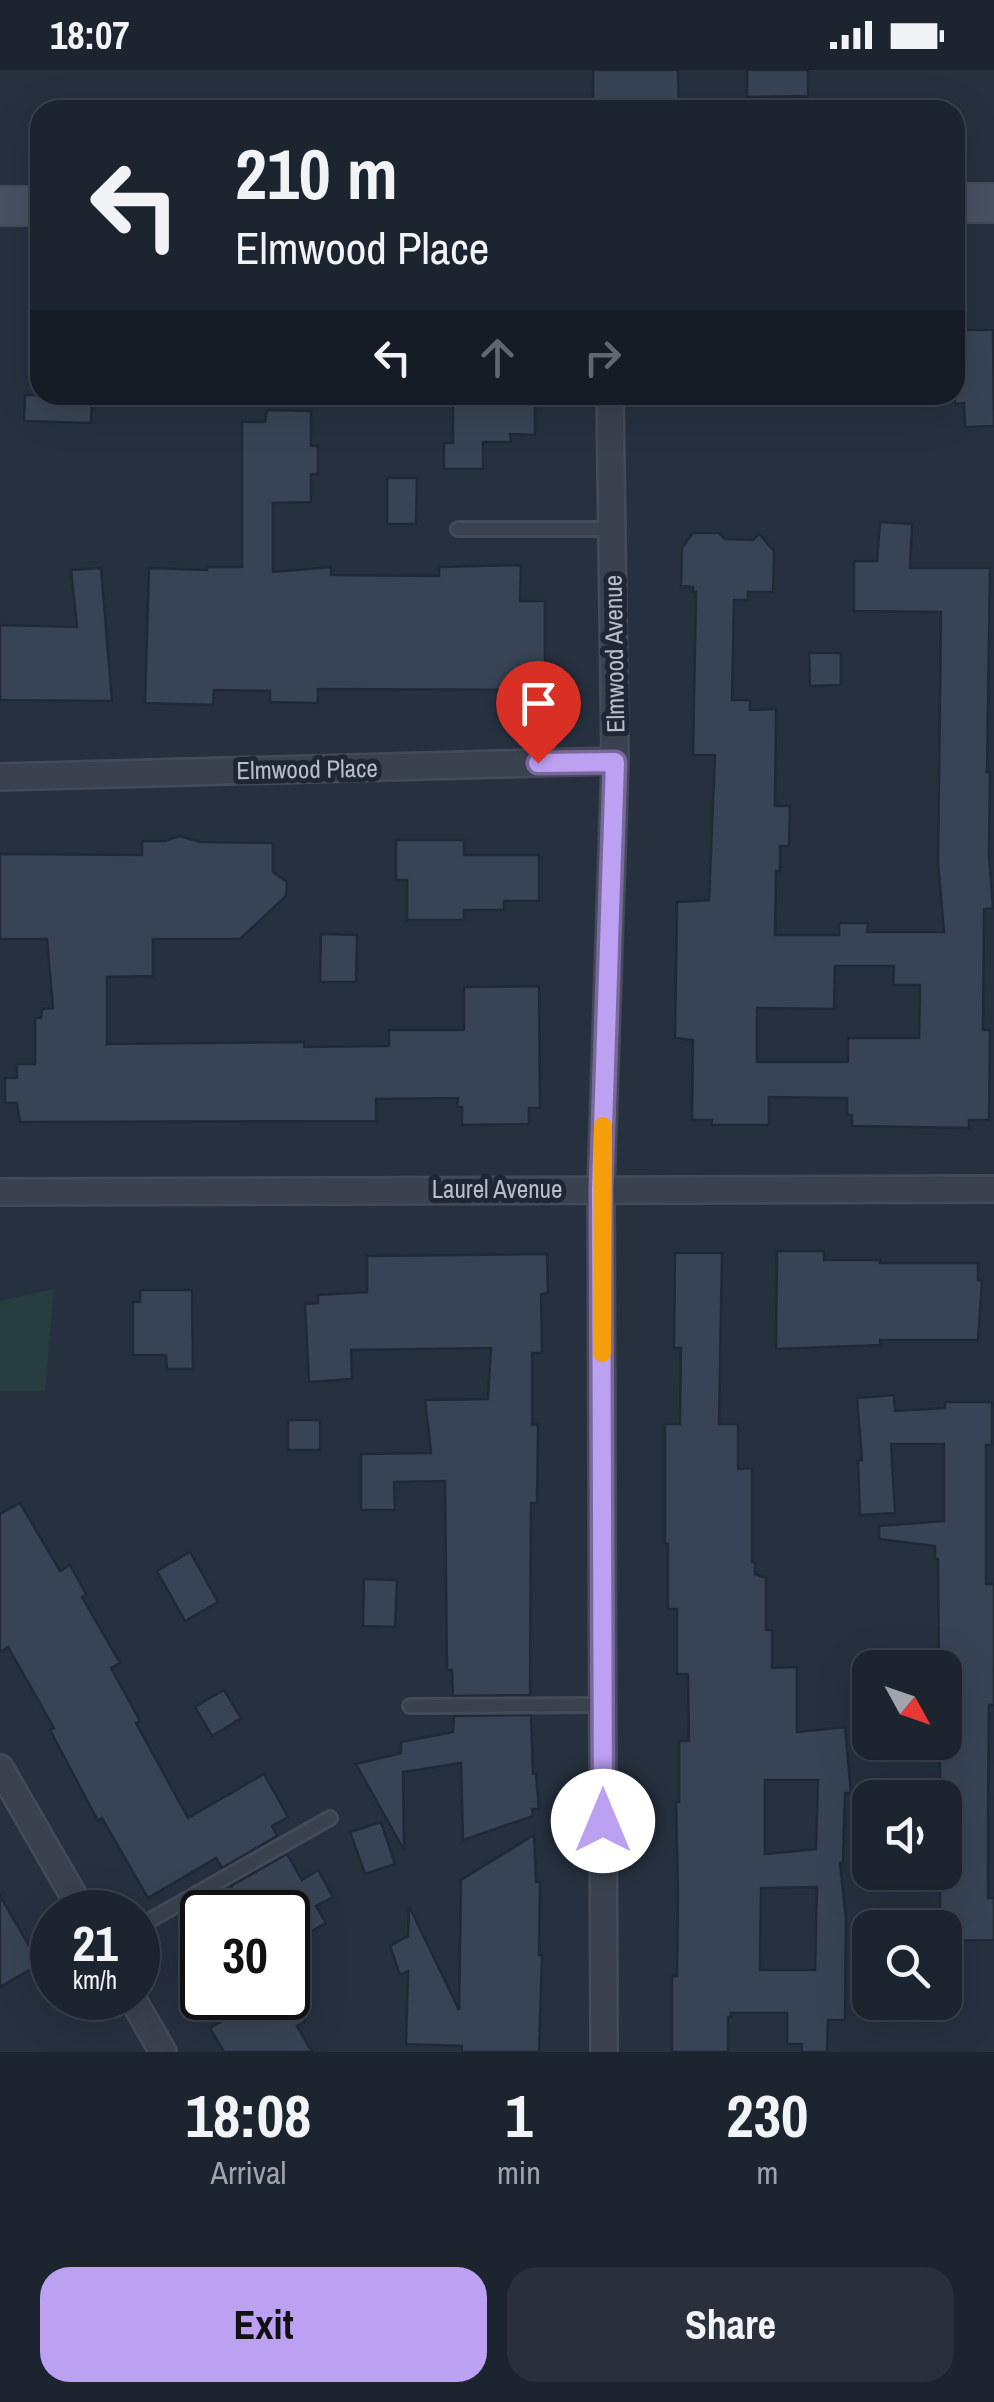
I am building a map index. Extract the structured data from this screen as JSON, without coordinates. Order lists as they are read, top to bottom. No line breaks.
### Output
{"streets":{"street":["Elmwood Avenue","Elmwood Place","Laurel Avenue"]},"crossings":[["Elmwood Avenue","Elmwood Place"],["Elmwood Avenue","Laurel Avenue"]],"north":"bottom right","page":{"status":"18:07","turn":["210 m","Elmwood Place"],"speed":"21 km/h","limit":"30","eta":["18:08","Arrival","1","min","230","m"],"buttons":["Exit","Share"]}}
